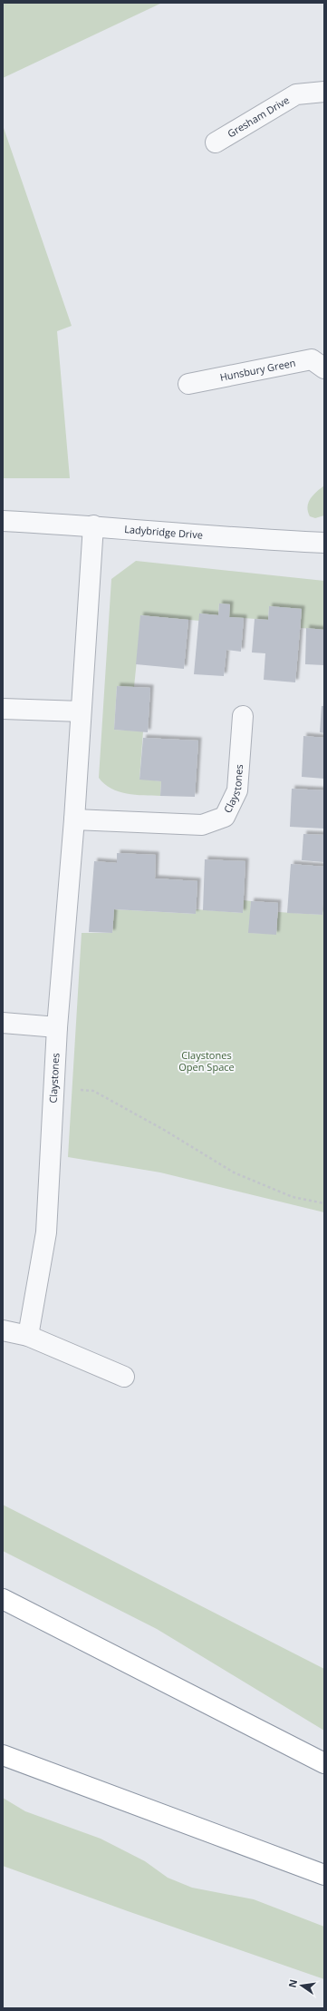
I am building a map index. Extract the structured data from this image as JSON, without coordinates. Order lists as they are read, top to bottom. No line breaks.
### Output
{"streets":{"street":["Gresham Drive","Hunsbury Green","Ladybridge Drive","Claystones"]},"crossings":[["Ladybridge Drive","Claystones"]],"parks":["Claystones Open Space"],"north":"left"}
